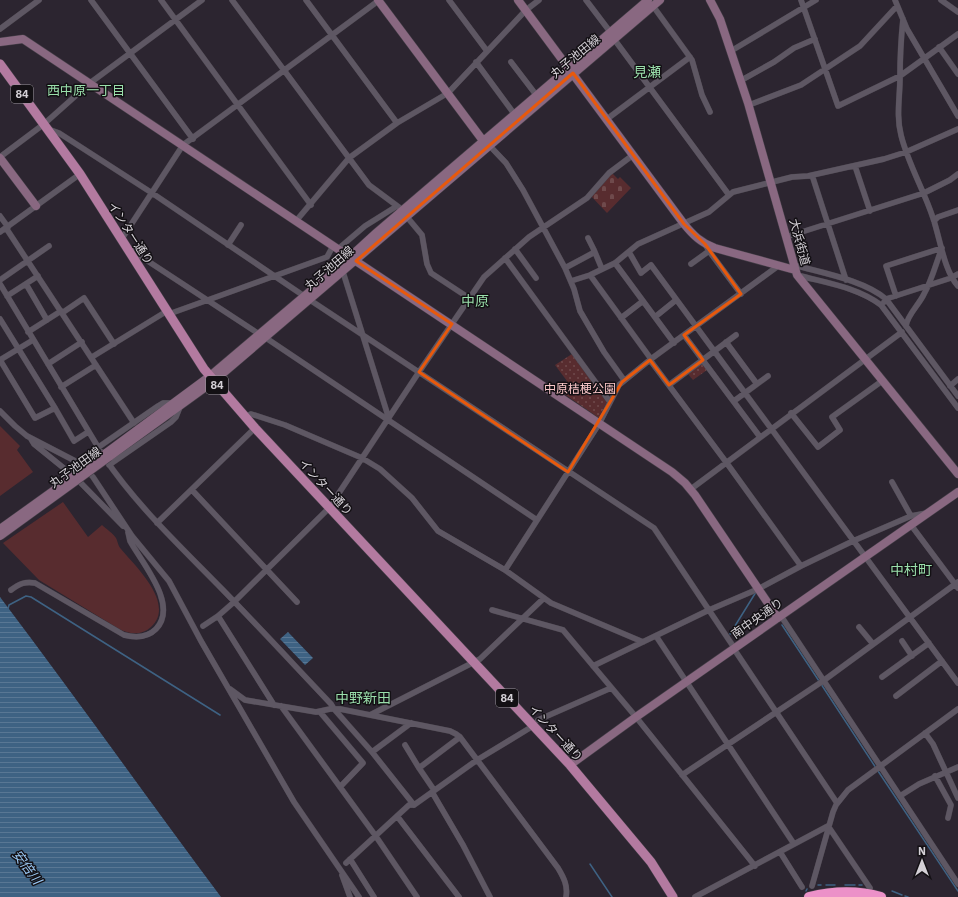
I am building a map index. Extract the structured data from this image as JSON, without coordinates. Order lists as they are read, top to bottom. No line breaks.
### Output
{"streets":{"main road":["84","インター通り"],"street":["丸子池田線","大浜街道","南中央通り"]},"crossings":[["丸子池田線","インター通り"],["インター通り","南中央通り"]],"districts":["見瀬","西中原一丁目","中原","中村町","中野新田"],"water":["安倍川"],"parks":["中原桔梗公園"],"north":"top"}
